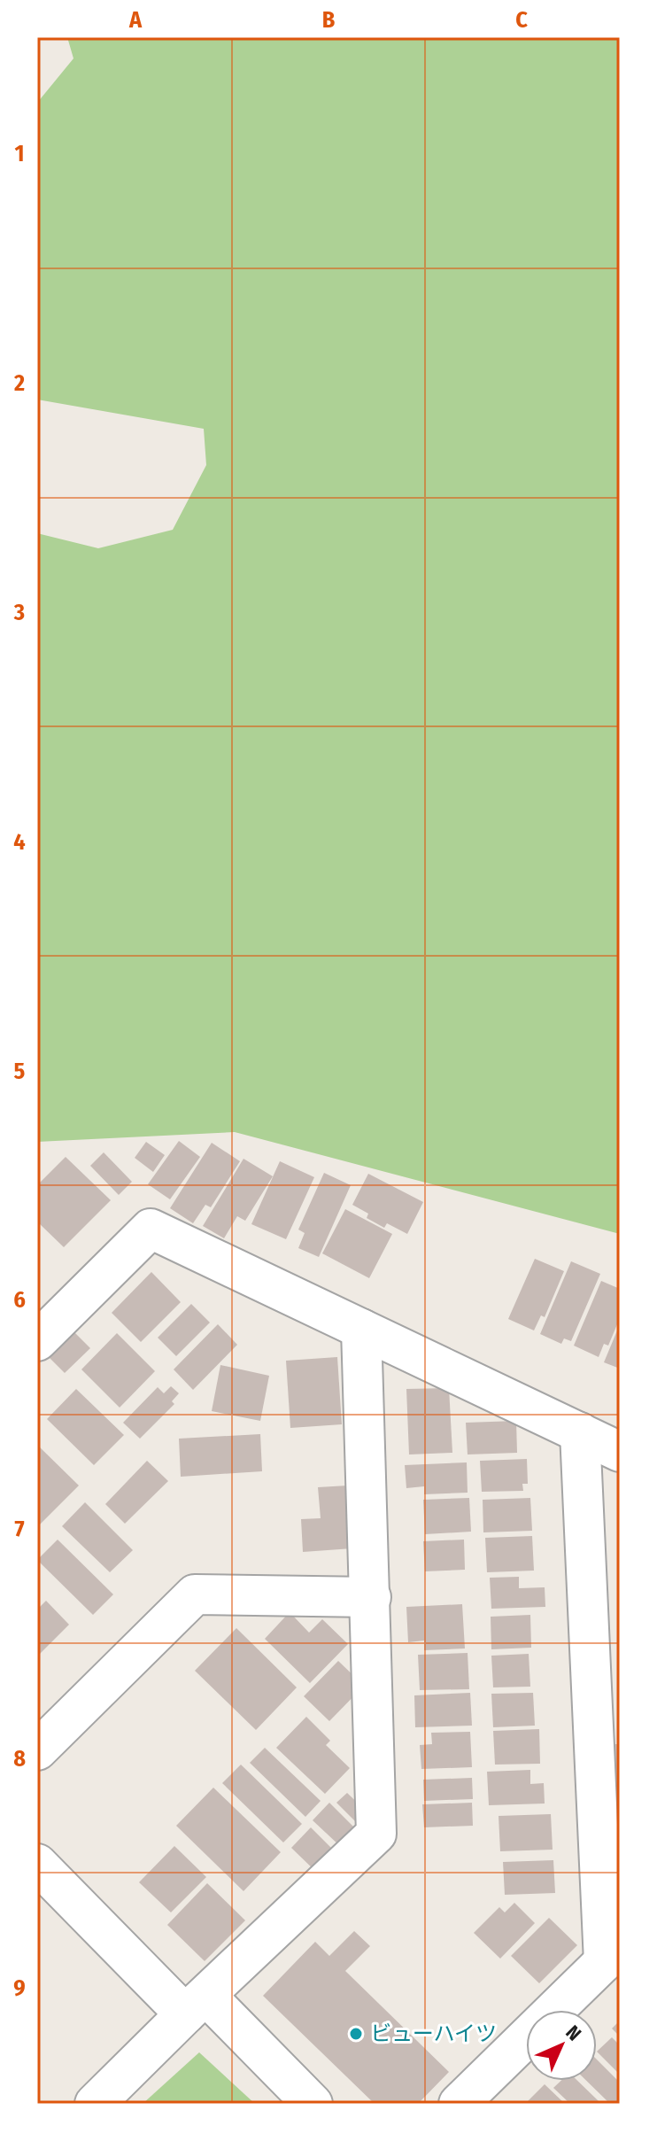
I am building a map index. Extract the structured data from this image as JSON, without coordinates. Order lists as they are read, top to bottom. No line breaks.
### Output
{"places":["ビューハイツ"],"north":"top right","grid":{"columns":["A","B","C"],"rows":["1","2","3","4","5","6","7","8","9"]}}
